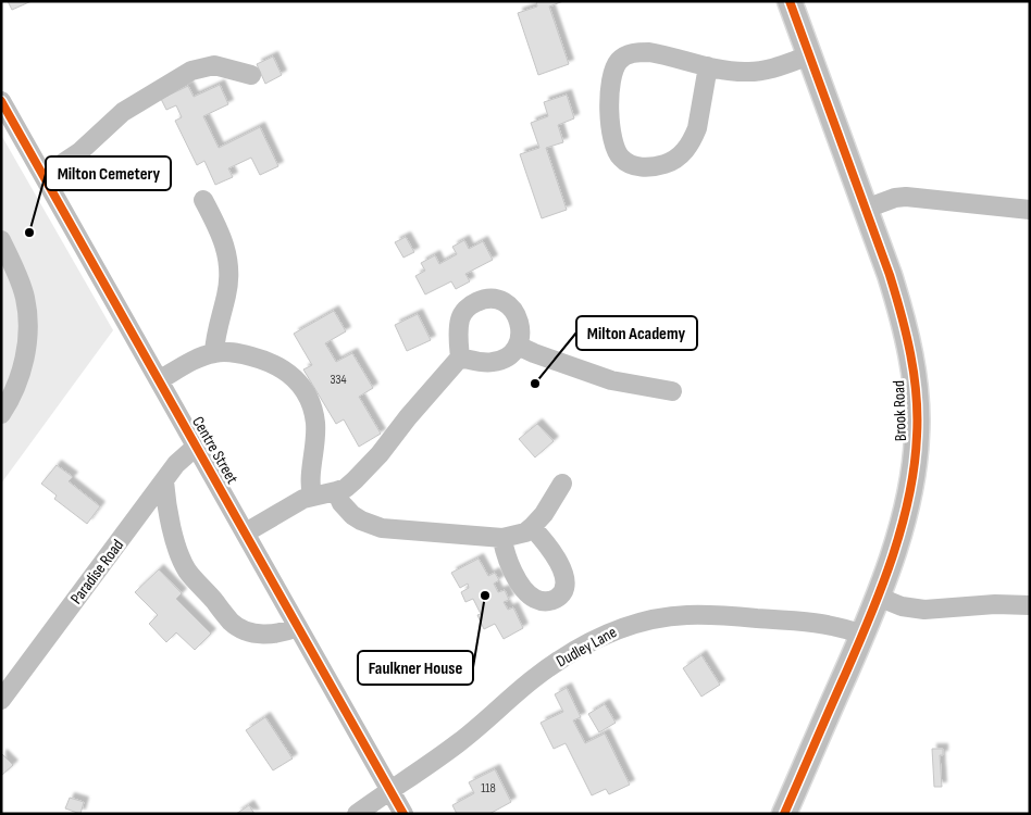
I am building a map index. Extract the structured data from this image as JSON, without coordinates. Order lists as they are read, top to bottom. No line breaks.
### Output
{"streets":{"main road":["Brook Road"],"street":["Centre Street","Paradise Road","Dudley Lane"]},"crossings":[["Brook Road","Dudley Lane"],["Centre Street","Paradise Road"],["Centre Street","Dudley Lane"]],"places":["Milton Cemetery","Milton Academy","Faulkner House"],"house_numbers":["334","118"]}
